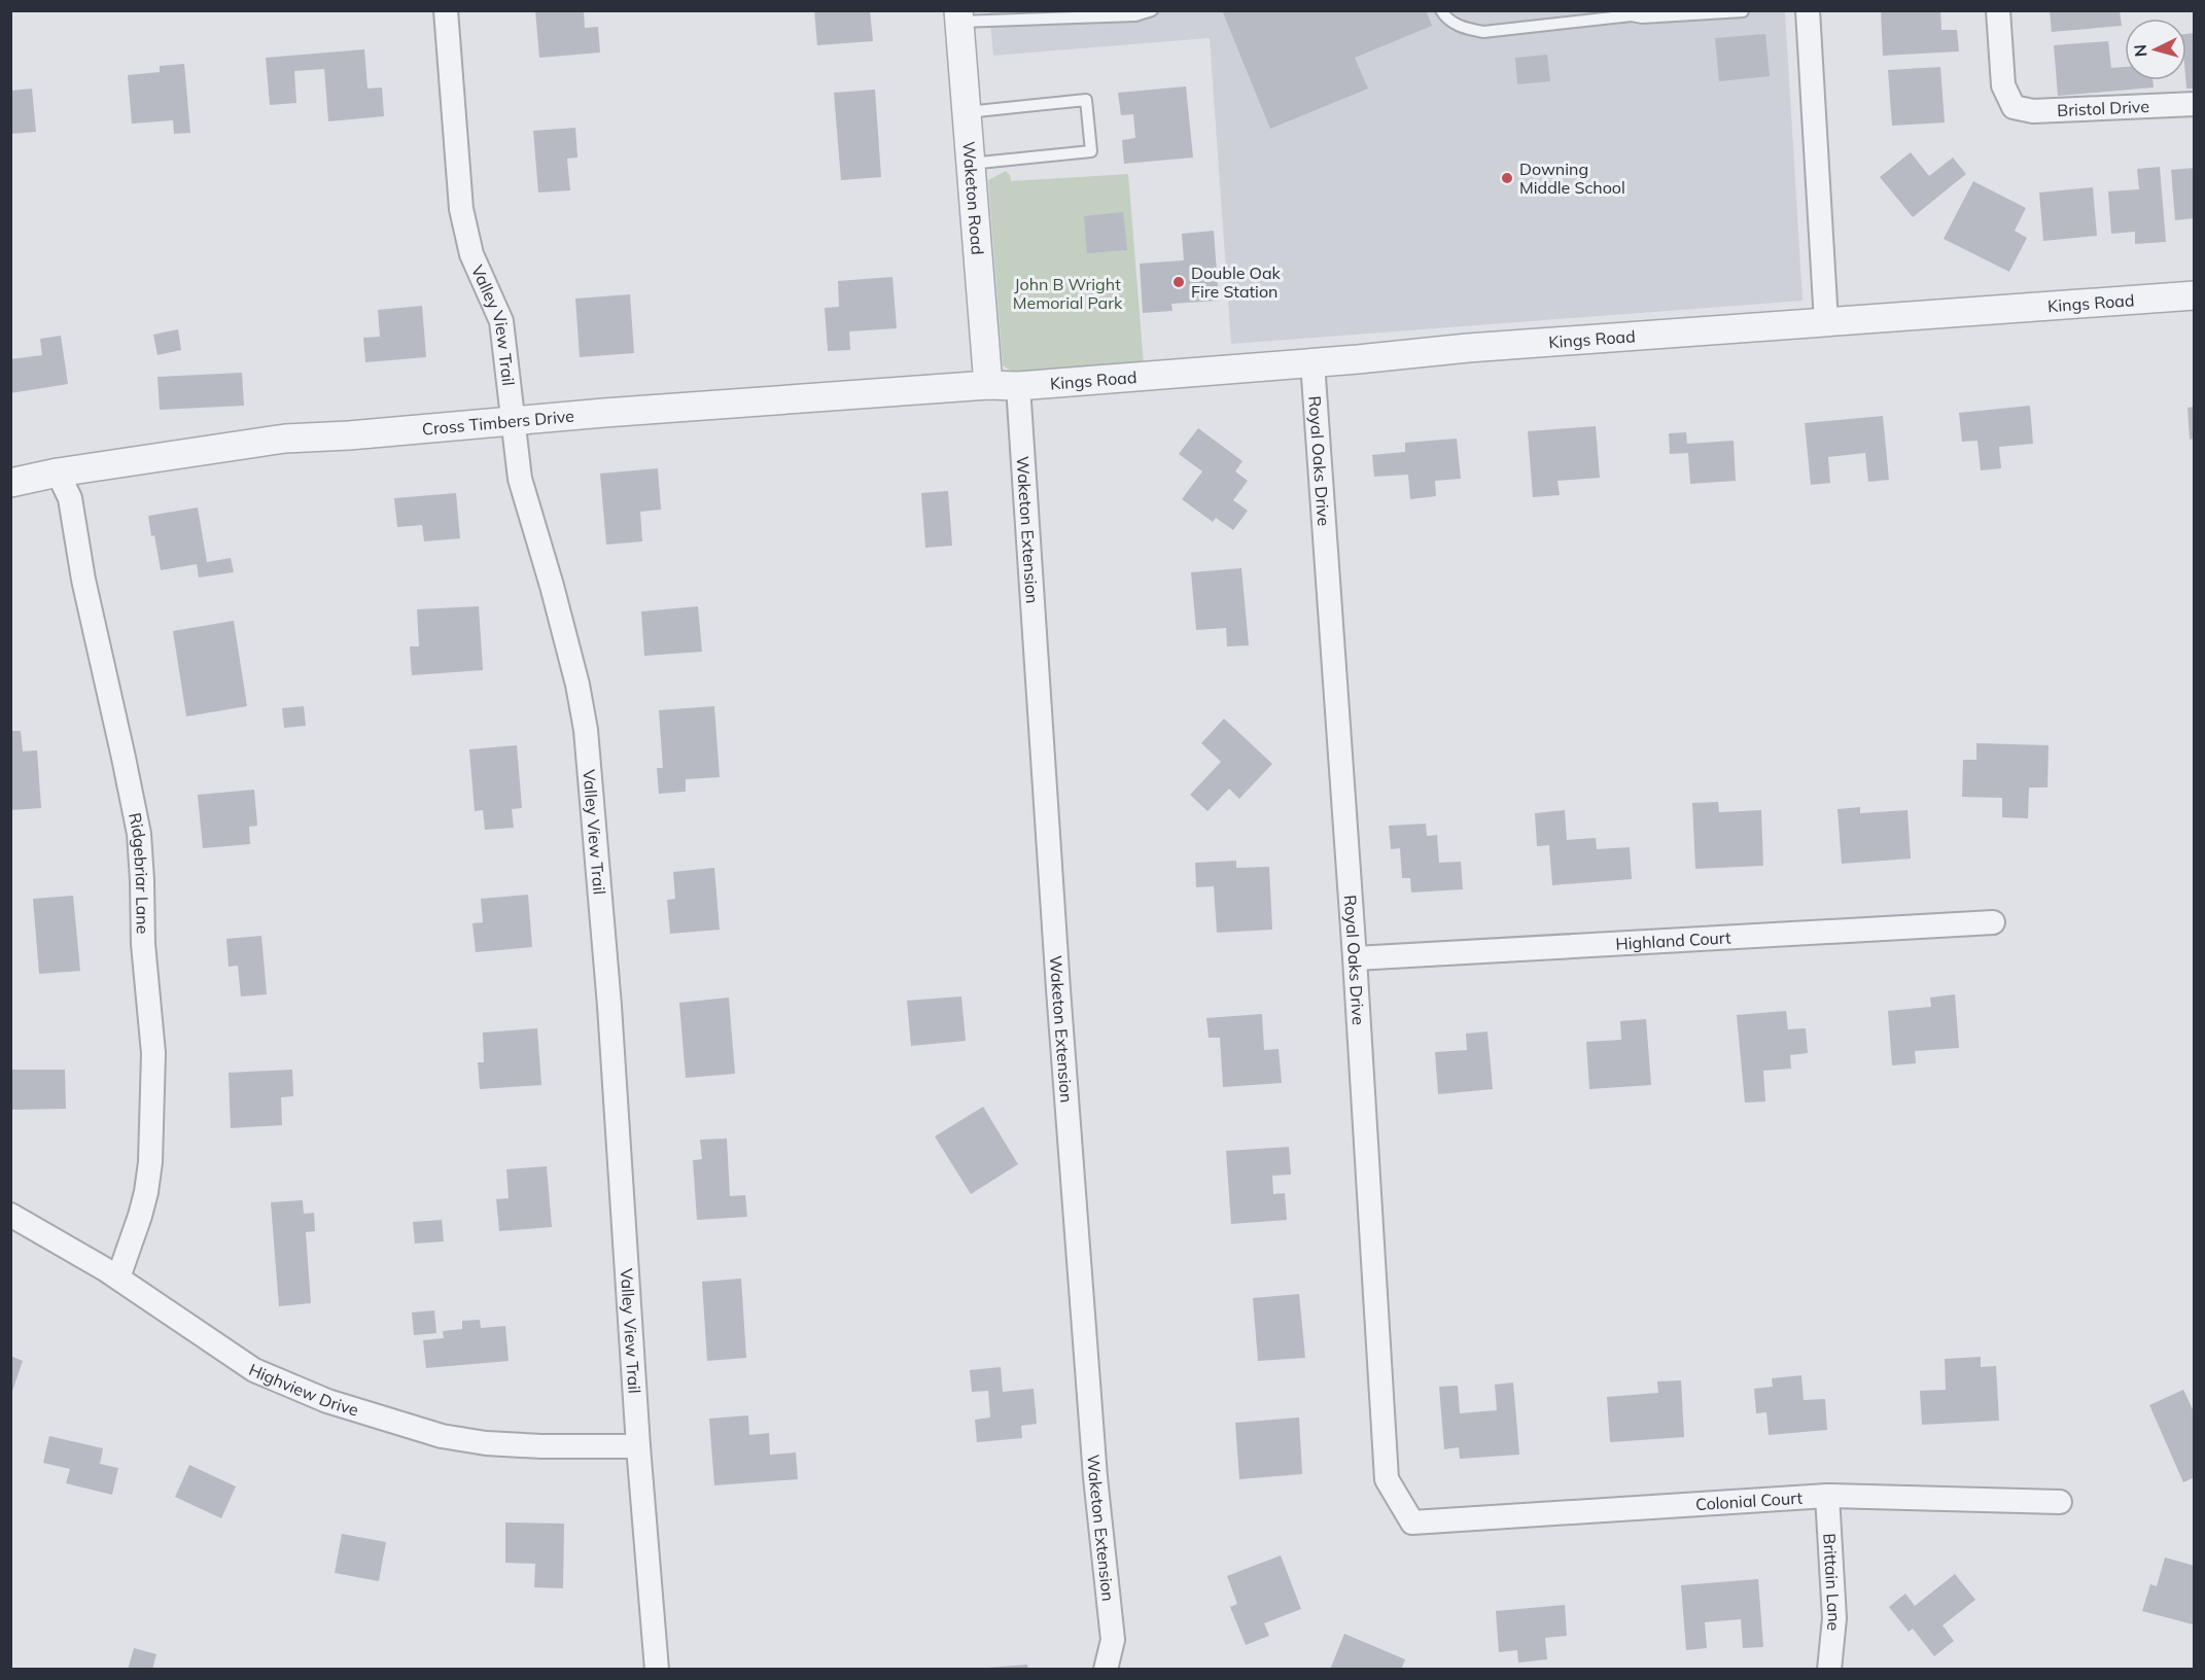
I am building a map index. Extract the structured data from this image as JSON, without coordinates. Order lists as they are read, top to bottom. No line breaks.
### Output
{"streets":{"street":["Bristol Drive","Waketon Road","Kings Road","Valley View Trail","Cross Timbers Drive","Royal Oaks Drive","Waketon Extension","Ridgebriar Lane","Highland Court","Highview Drive","Colonial Court","Brittain Lane"]},"crossings":[["Waketon Road","Kings Road"],["Waketon Road","Cross Timbers Drive"],["Kings Road","Cross Timbers Drive"],["Kings Road","Royal Oaks Drive"],["Kings Road","Waketon Extension"],["Valley View Trail","Cross Timbers Drive"],["Valley View Trail","Highview Drive"],["Cross Timbers Drive","Ridgebriar Lane"],["Royal Oaks Drive","Highland Court"],["Royal Oaks Drive","Colonial Court"],["Ridgebriar Lane","Highview Drive"],["Colonial Court","Brittain Lane"]],"parks":["John B Wright Memorial Park"],"places":["Downing Middle School","Double Oak Fire Station"],"north":"left"}
